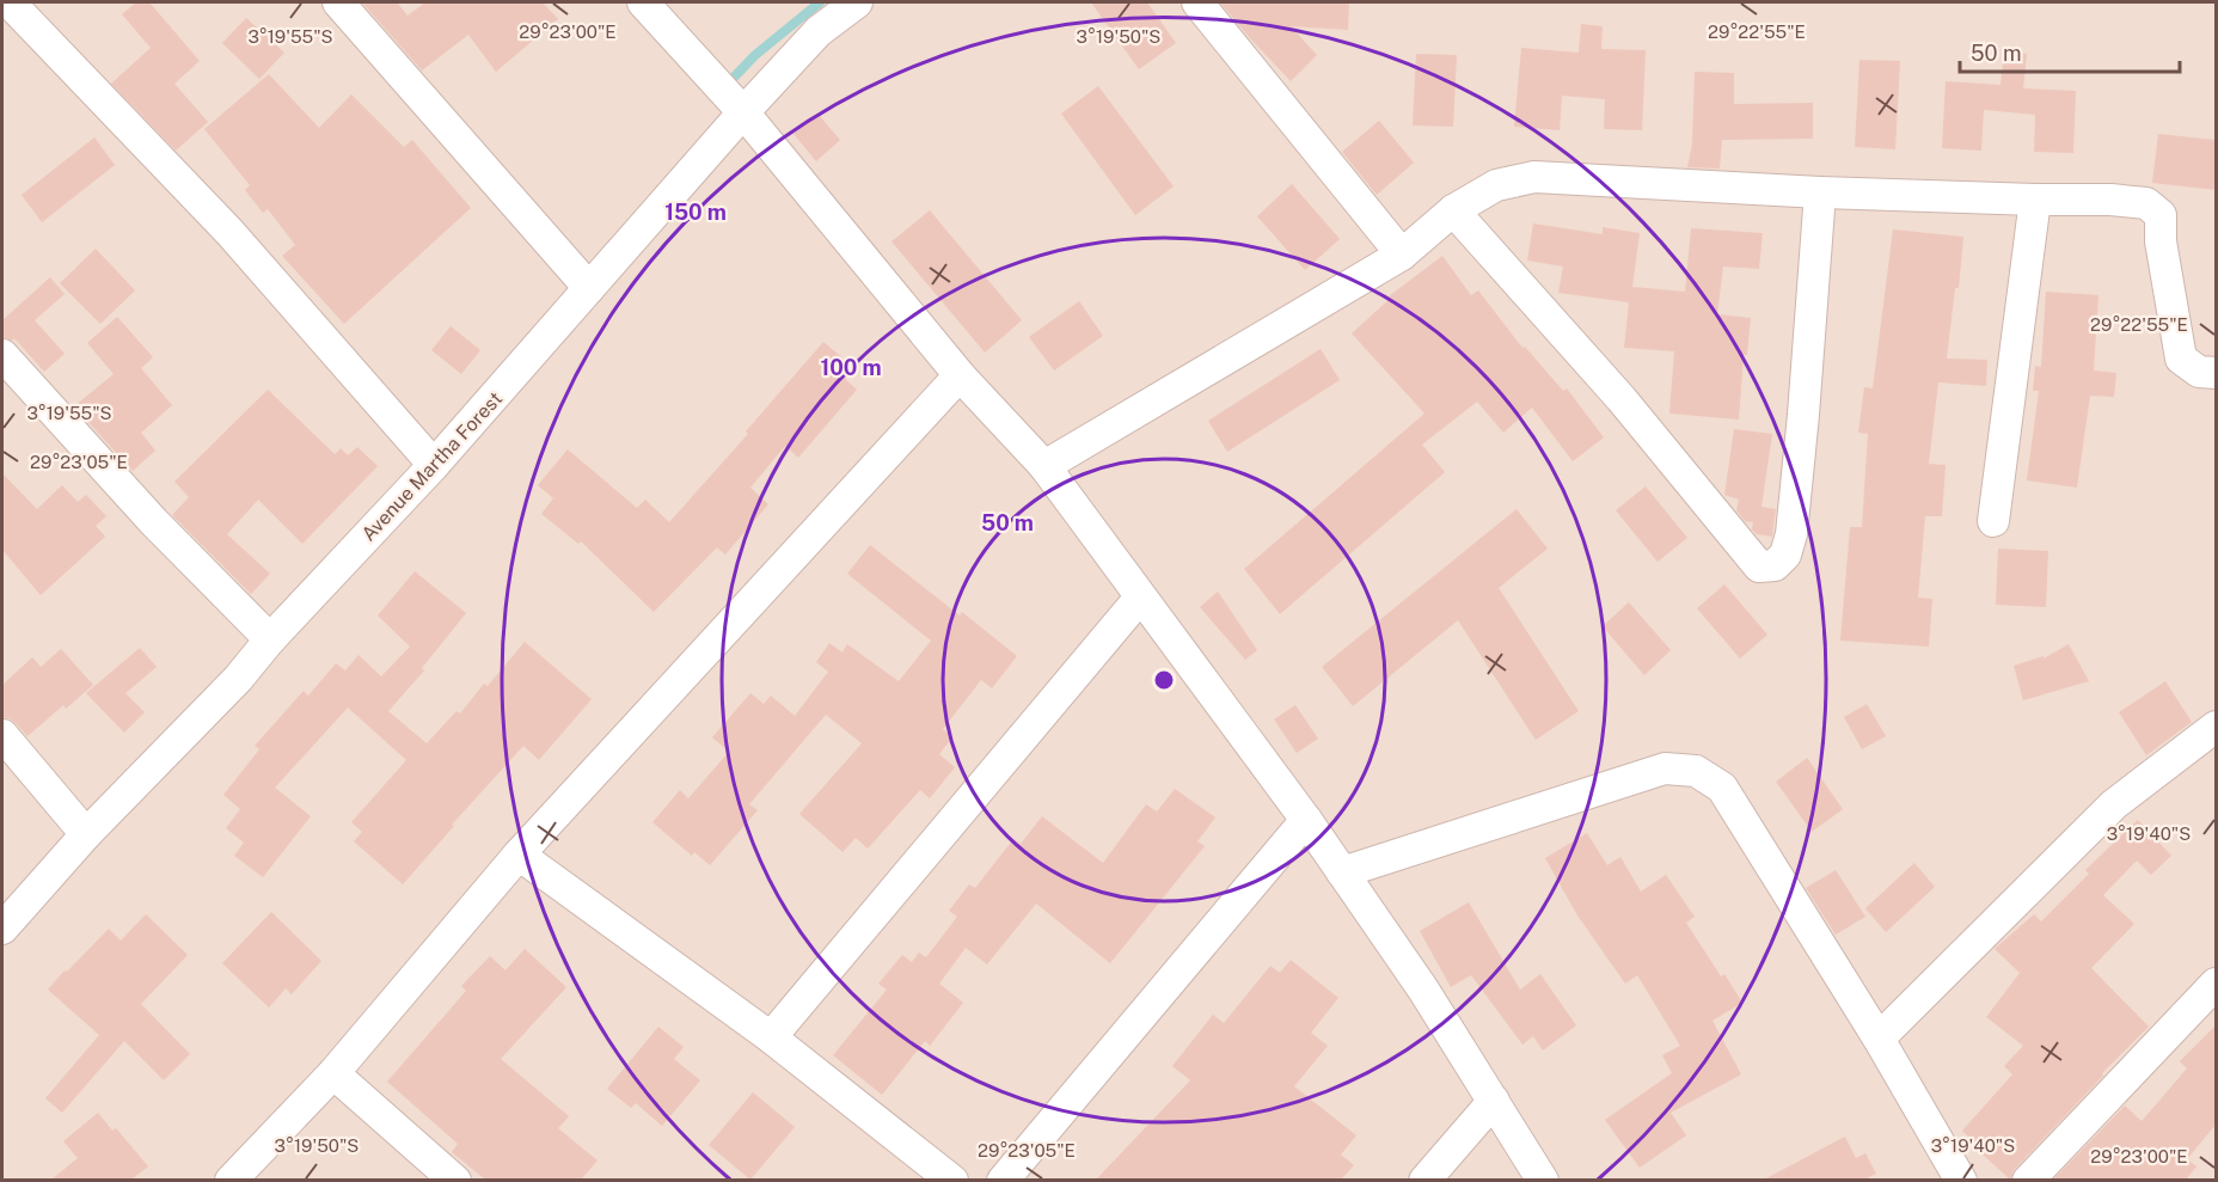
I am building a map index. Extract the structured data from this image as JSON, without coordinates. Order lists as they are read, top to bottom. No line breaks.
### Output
{"streets":{"street":["Avenue Martha Forest"]},"scale_bar":"50 m","coordinates":["29°23'00\"E","29°22'55\"E","3°19'55\"S","3°19'50\"S","29°23'05\"E","3°19'40\"S"],"rings":["150 m","100 m","50 m"]}
